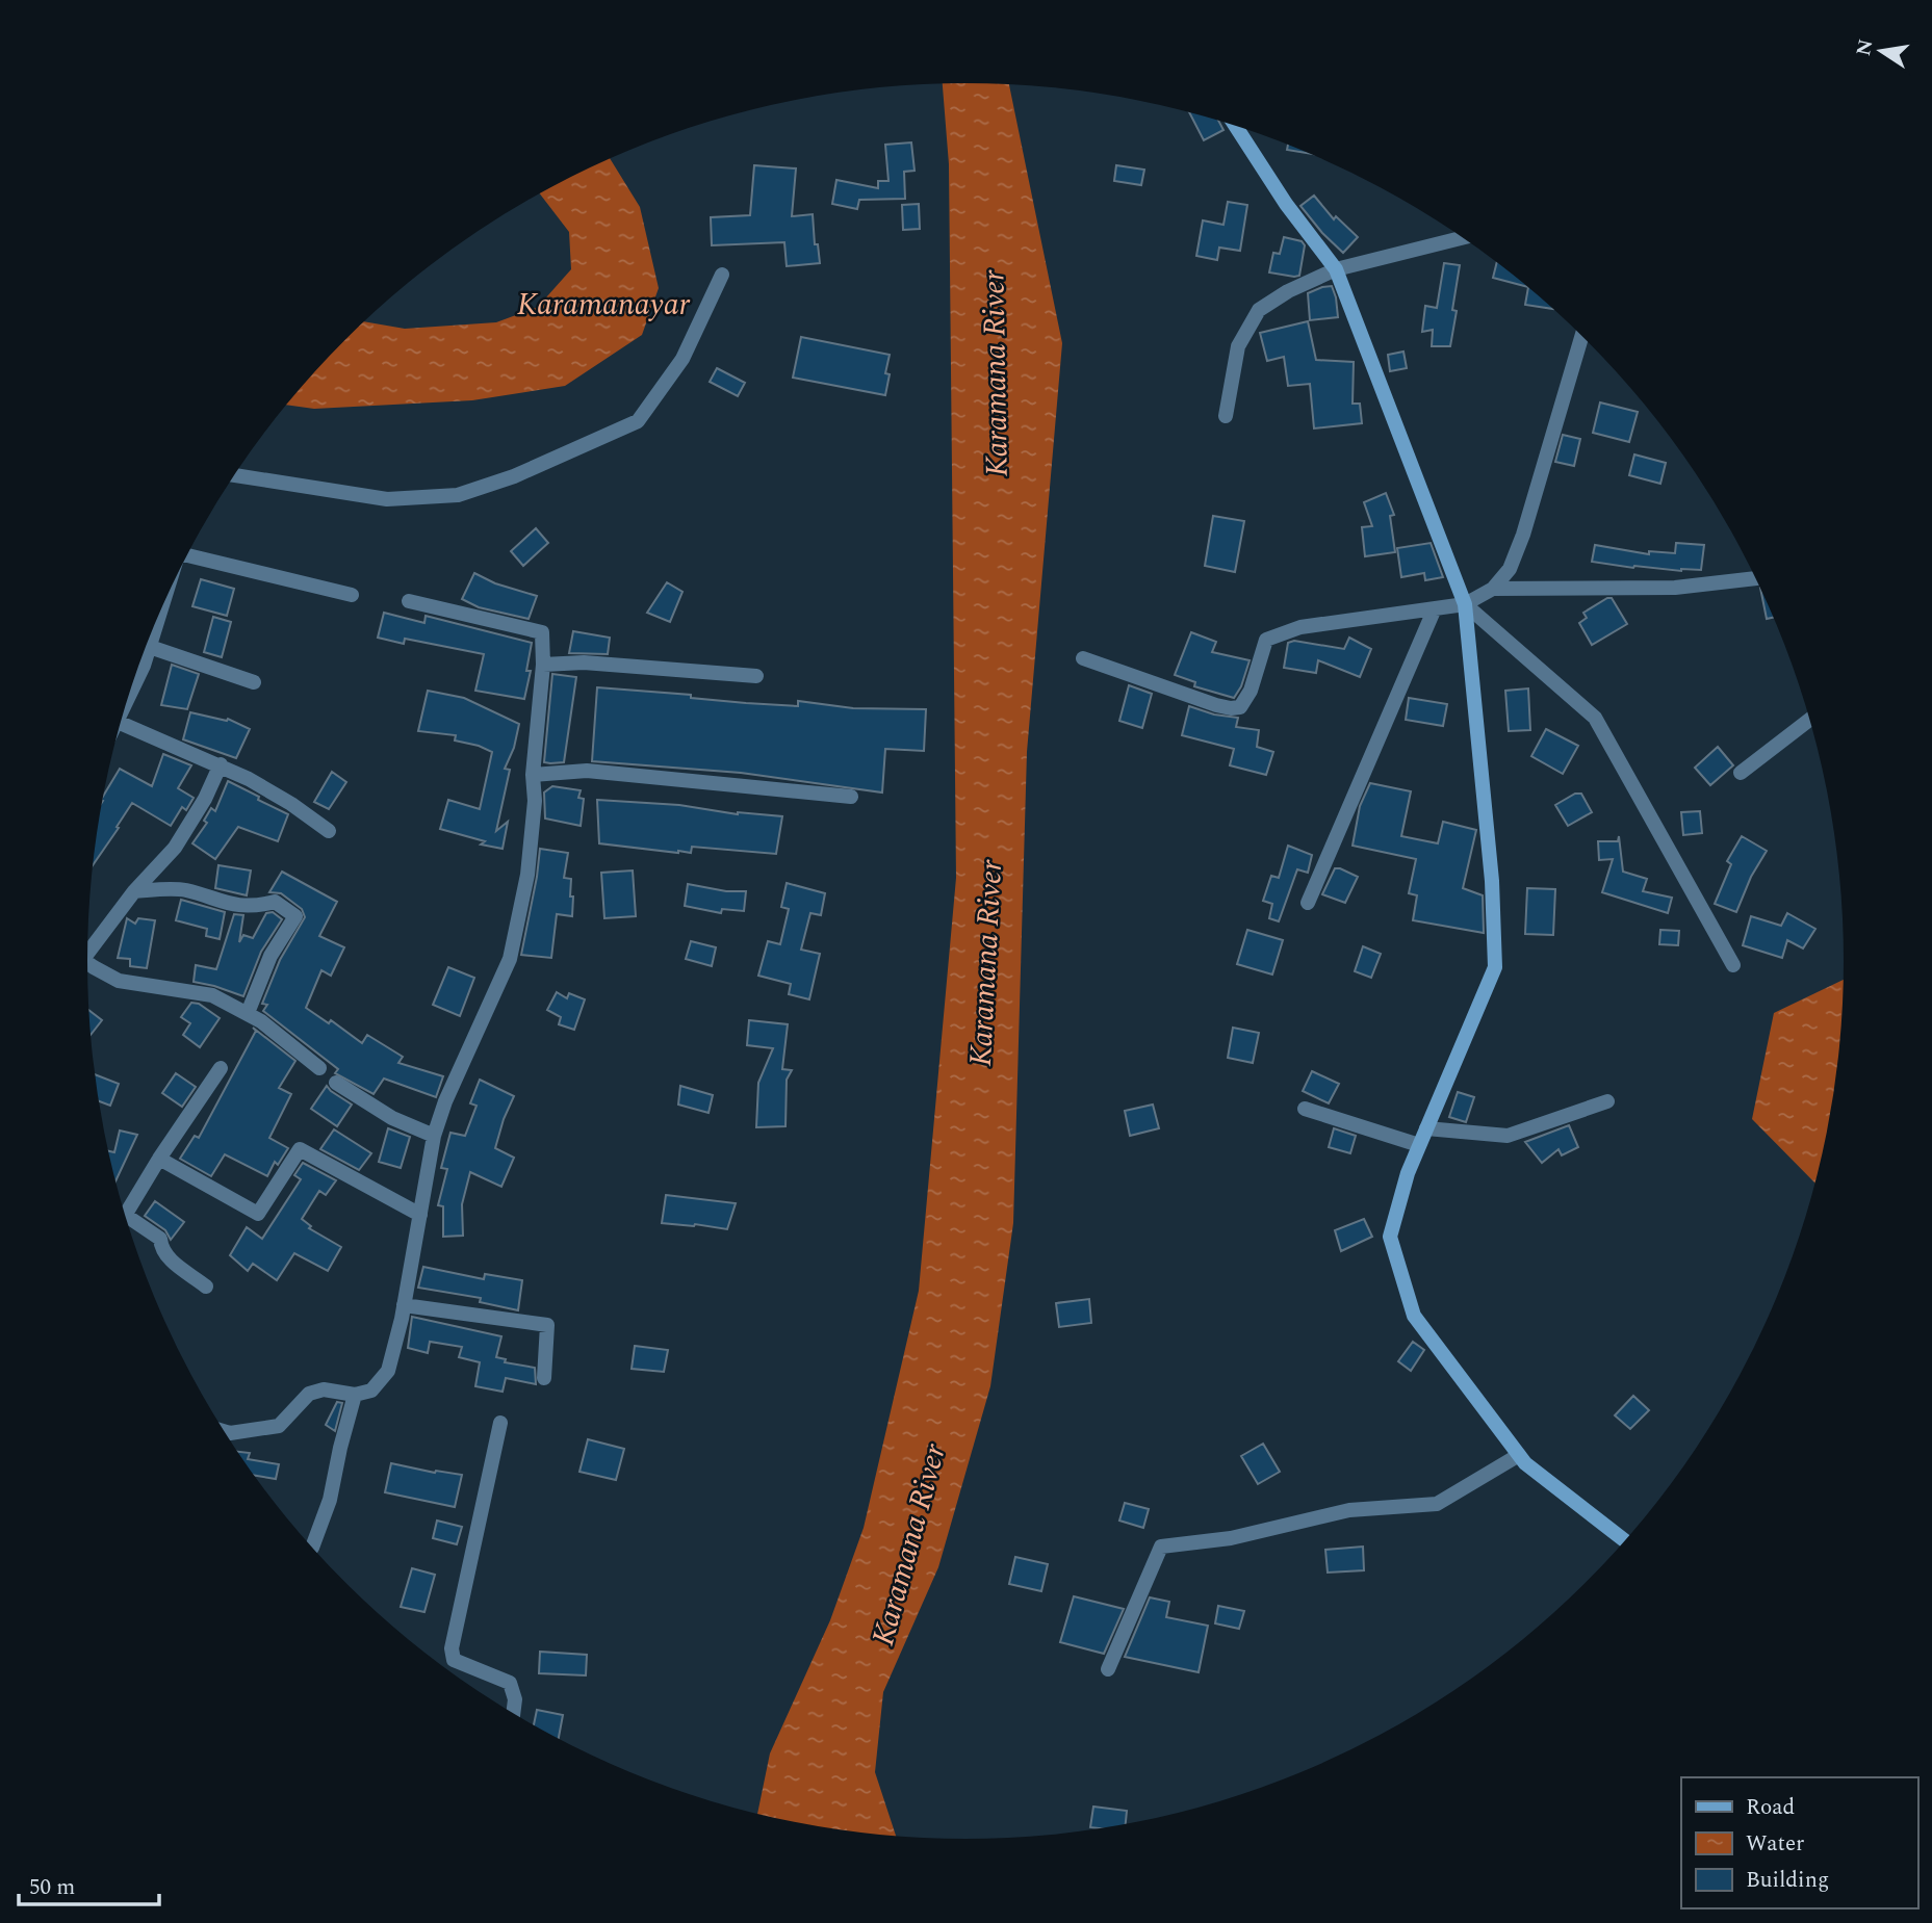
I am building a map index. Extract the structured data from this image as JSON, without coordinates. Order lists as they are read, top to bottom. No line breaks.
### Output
{"water":["Karamanayar","Karamana River"],"legend":["Road","Water","Building"],"scale_bar":"50 m","north":"left"}
